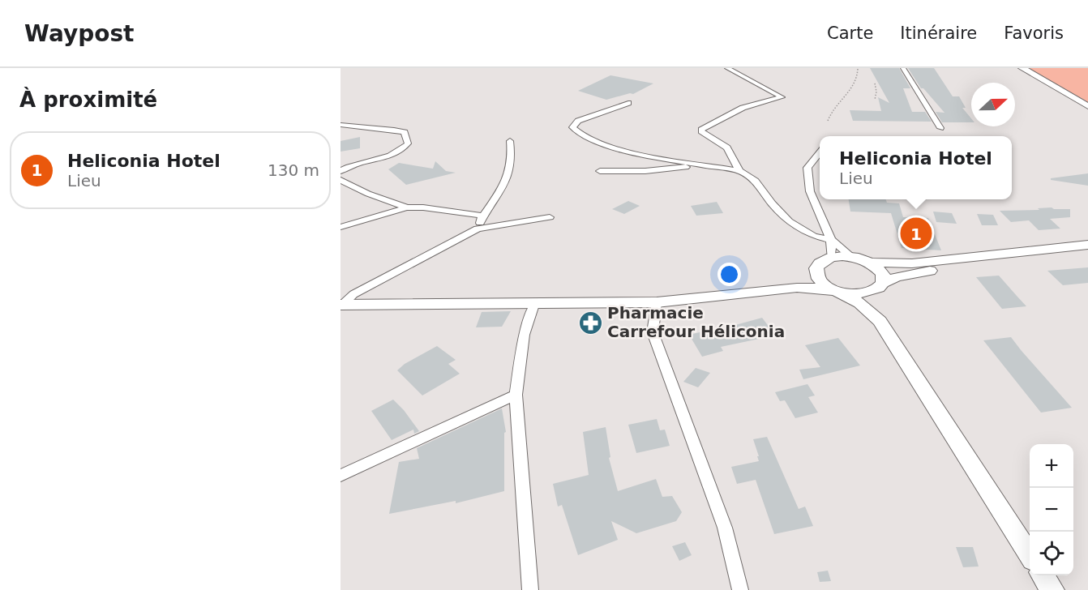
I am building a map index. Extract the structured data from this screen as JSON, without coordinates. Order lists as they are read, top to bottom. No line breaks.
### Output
{"places":{"pharmacy":["Pharmacie Carrefour Héliconia"]},"north":"right","page":{"header":"Waypost","nav":["Carte","Itinéraire","Favoris"],"heading":"À proximité","list":[{"mark":"1","name":"Heliconia Hotel","note":"Lieu","value":"130 m"}],"popup":["Heliconia Hotel","Lieu"],"pins":"1","map_buttons":["+","−"]}}
